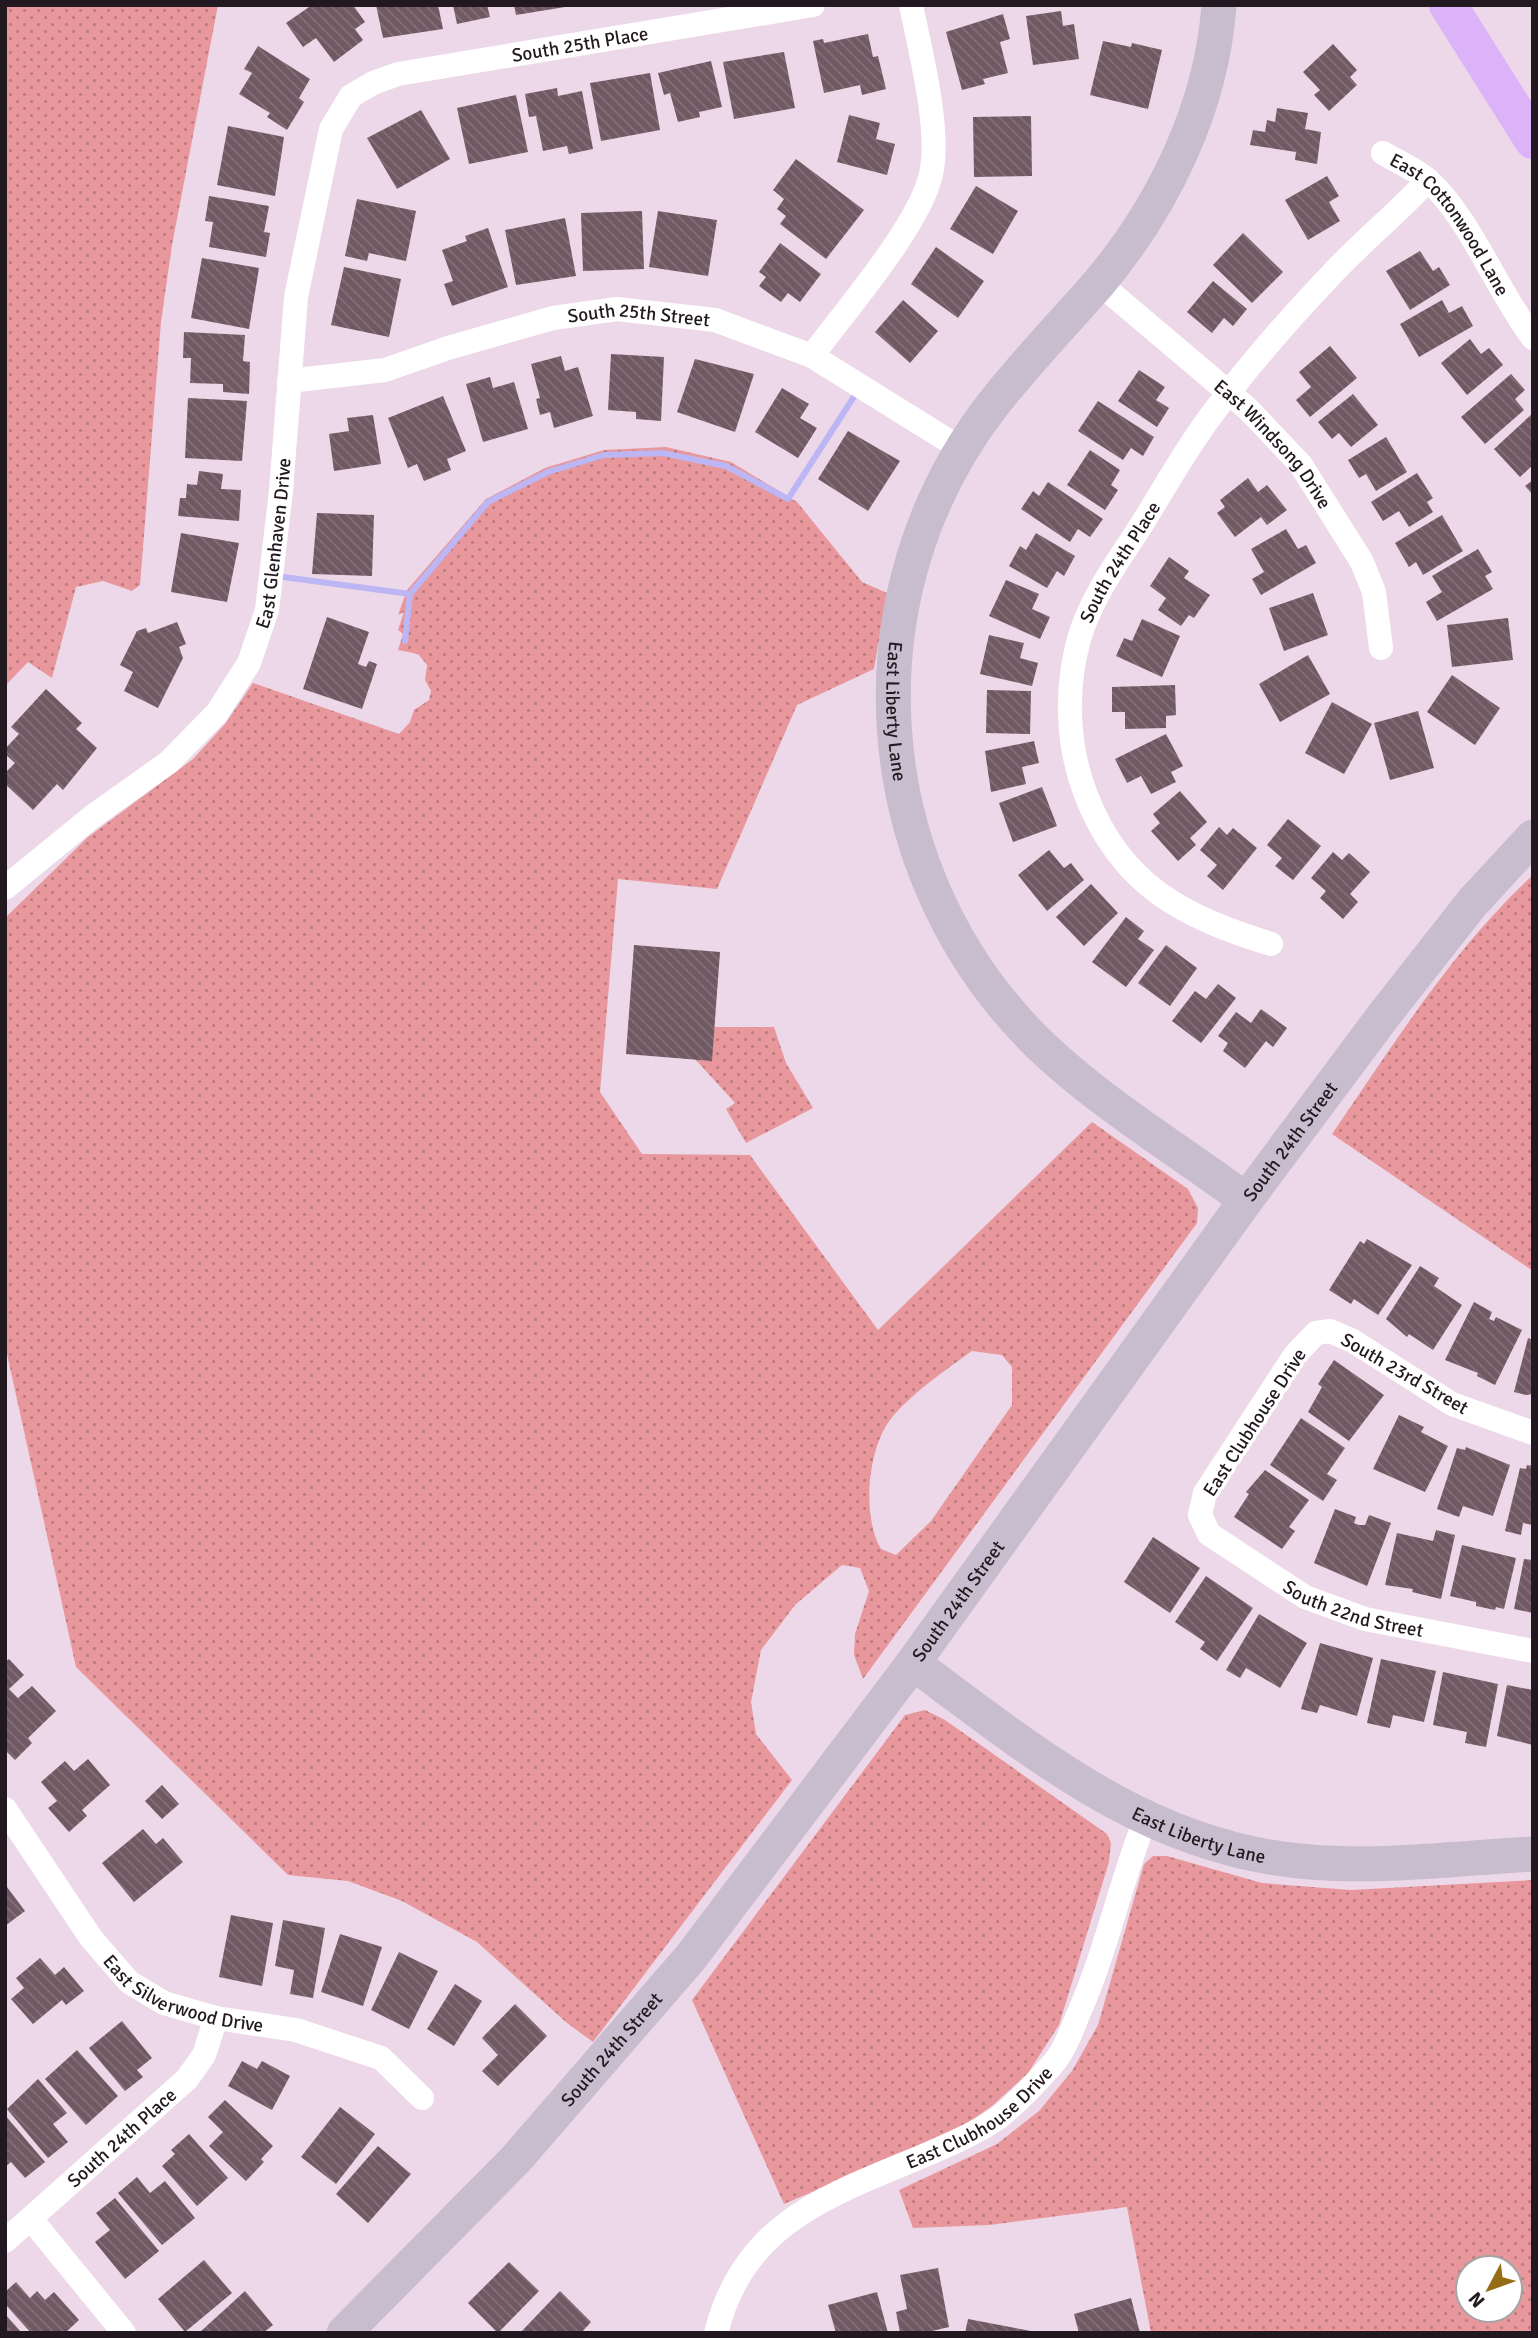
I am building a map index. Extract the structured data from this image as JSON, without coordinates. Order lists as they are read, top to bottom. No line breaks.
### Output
{"streets":{"street":["South 25th Place","East Cottonwood Lane","South 25th Street","East Windsong Drive","East Glenhaven Drive","South 24th Place","East Liberty Lane","South 24th Street","South 23rd Street","East Clubhouse Drive","South 22nd Street","East Silverwood Drive"]},"crossings":[["South 25th Place","East Glenhaven Drive"],["East Cottonwood Lane","South 24th Place"],["South 25th Street","East Glenhaven Drive"],["South 25th Street","East Liberty Lane"],["East Windsong Drive","South 24th Place"],["East Windsong Drive","East Liberty Lane"],["South 24th Place","East Silverwood Drive"],["East Liberty Lane","South 24th Street"],["East Liberty Lane","East Clubhouse Drive"],["South 23rd Street","East Clubhouse Drive"],["East Clubhouse Drive","South 22nd Street"]],"north":"bottom left"}
